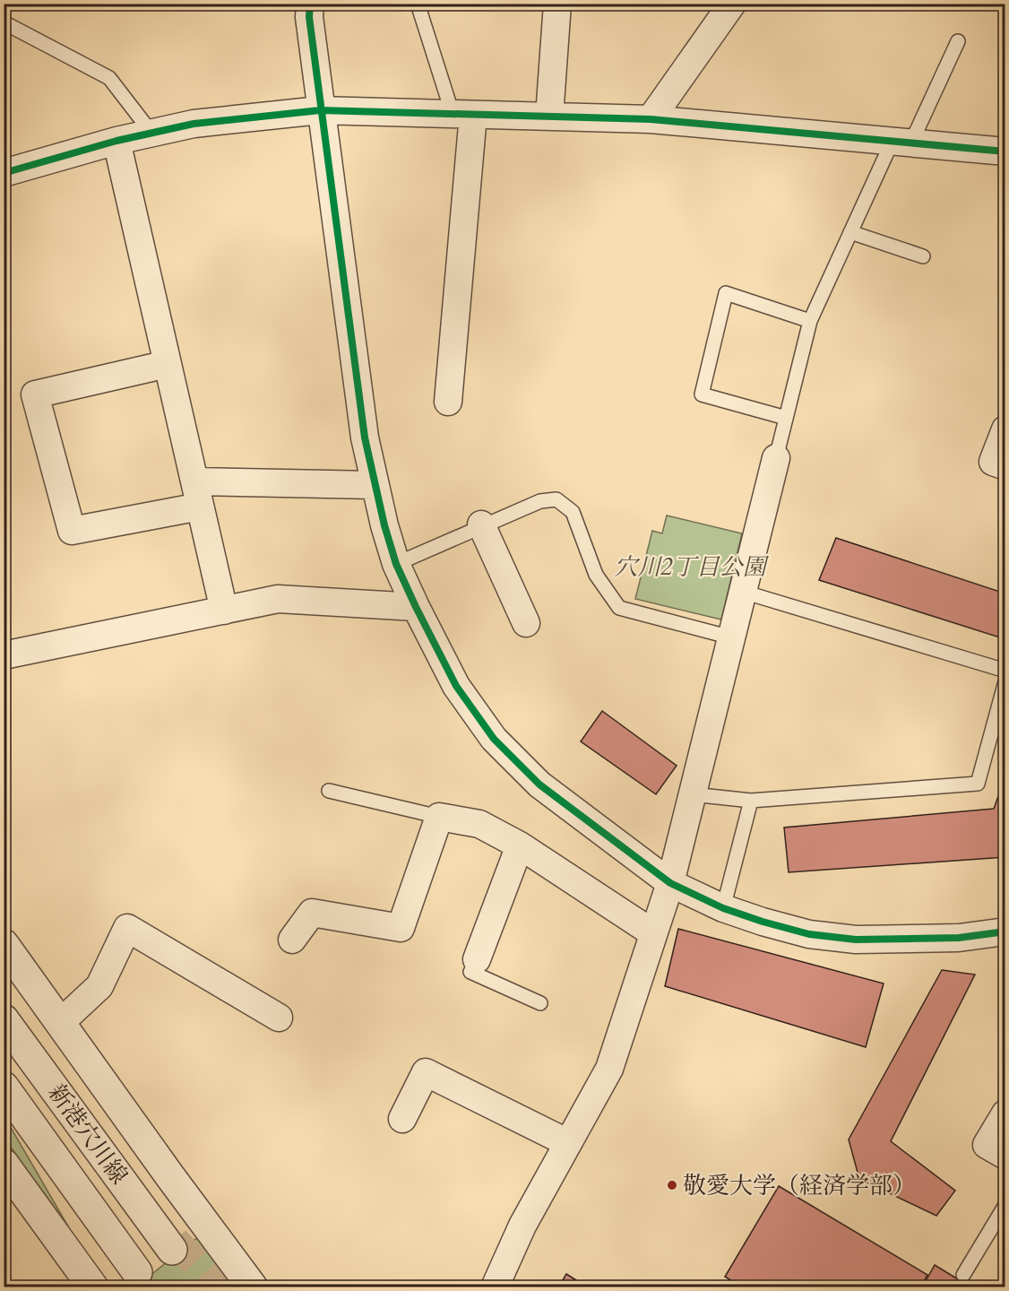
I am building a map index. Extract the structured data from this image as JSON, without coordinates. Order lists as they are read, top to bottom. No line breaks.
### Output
{"streets":{"street":["新港穴川線"]},"parks":["穴川2丁目公園"],"places":["敬愛大学（経済学部）"]}
